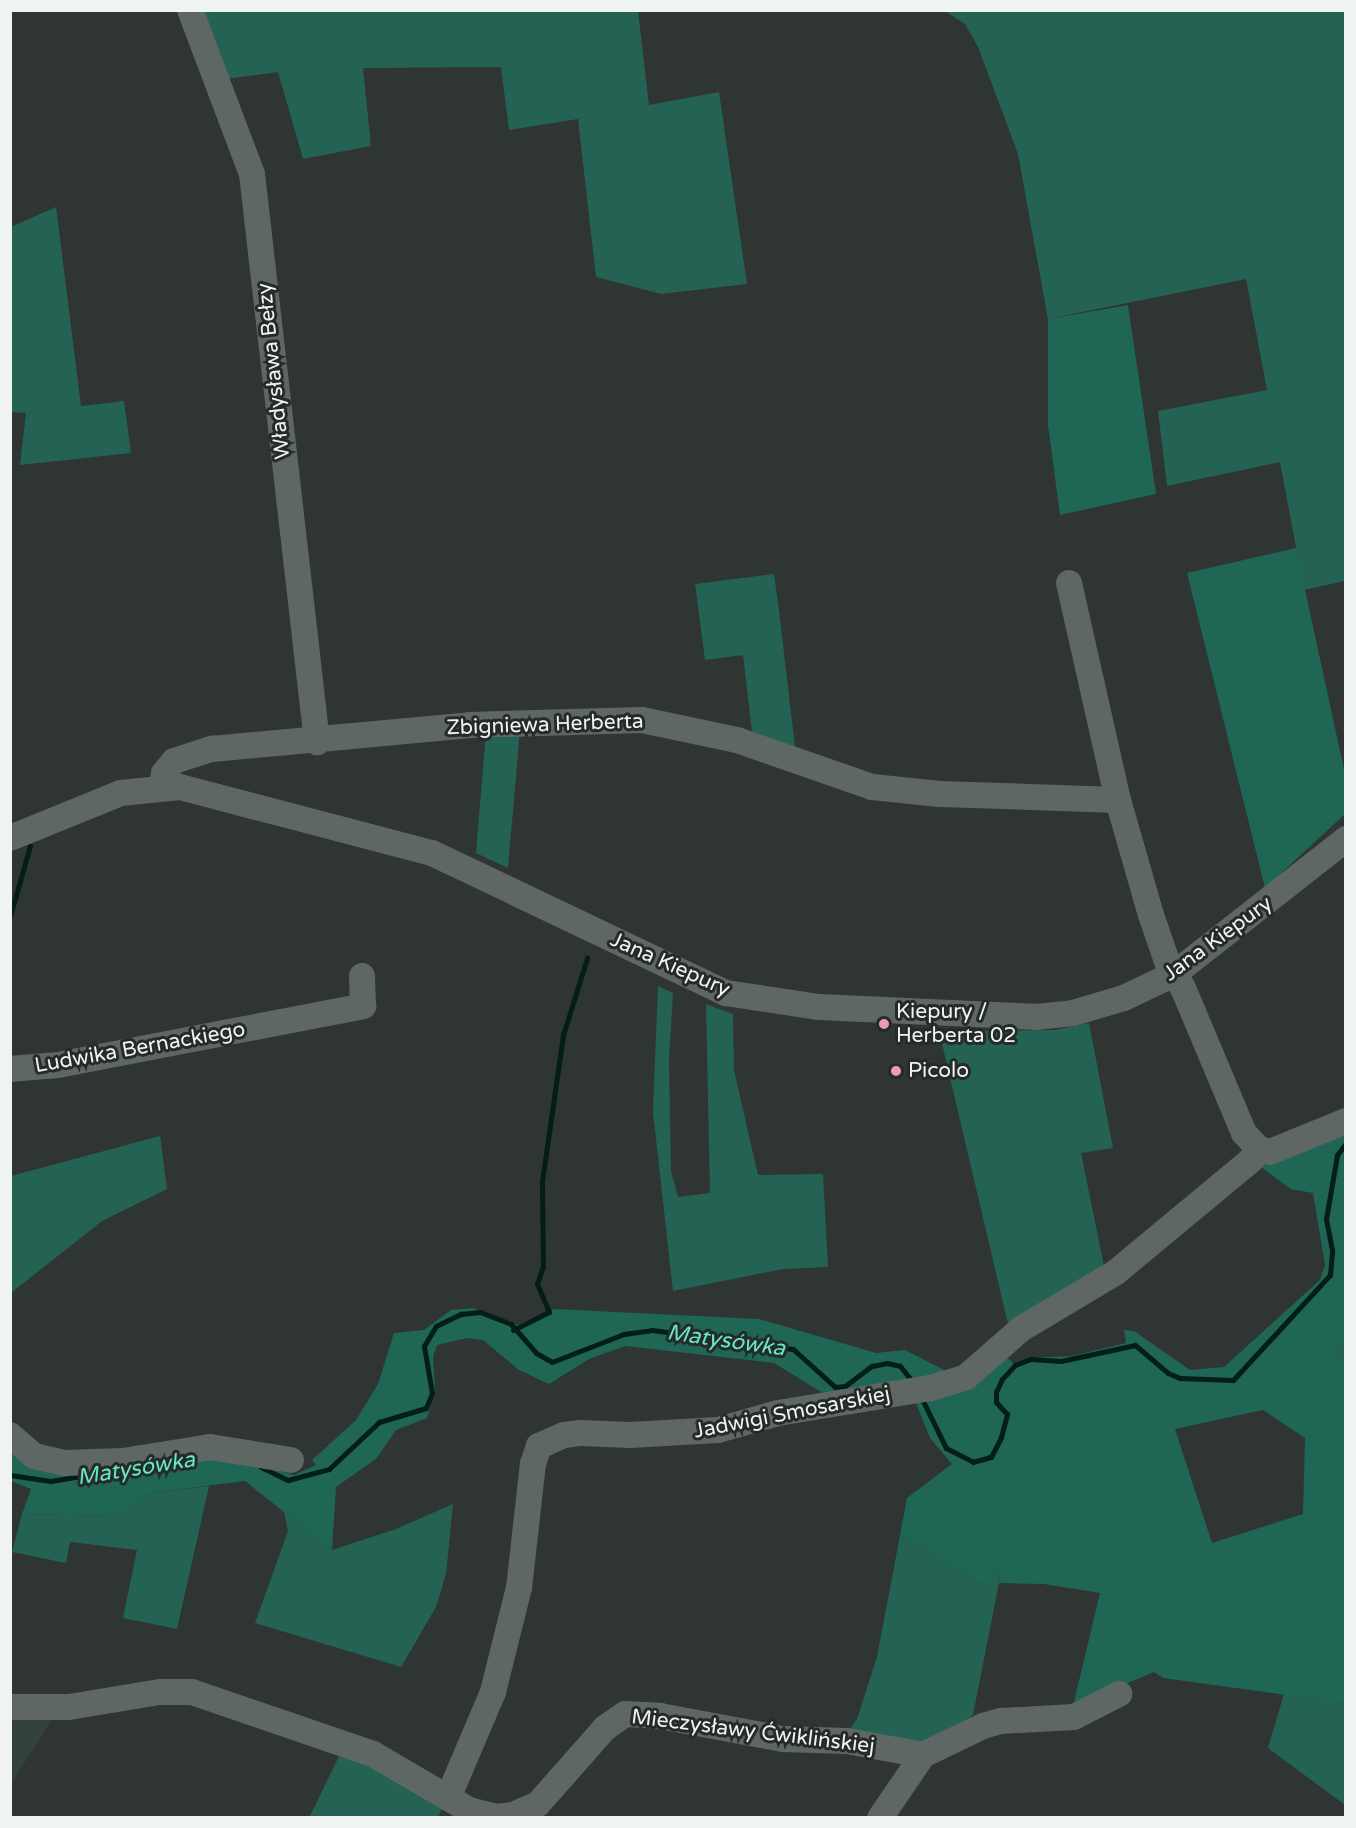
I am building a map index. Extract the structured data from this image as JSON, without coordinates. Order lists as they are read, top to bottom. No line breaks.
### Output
{"streets":{"street":["Władysława Bełzy","Zbigniewa Herberta","Jana Kiepury","Ludwika Bernackiego","Jadwigi Smosarskiej","Mieczysławy Ćwiklińskiej"]},"crossings":[["Władysława Bełzy","Zbigniewa Herberta"],["Zbigniewa Herberta","Jana Kiepury"],["Jadwigi Smosarskiej","Mieczysławy Ćwiklińskiej"]],"water":["Matysówka"],"places":["Kiepury / Herberta 02","Picolo"]}
